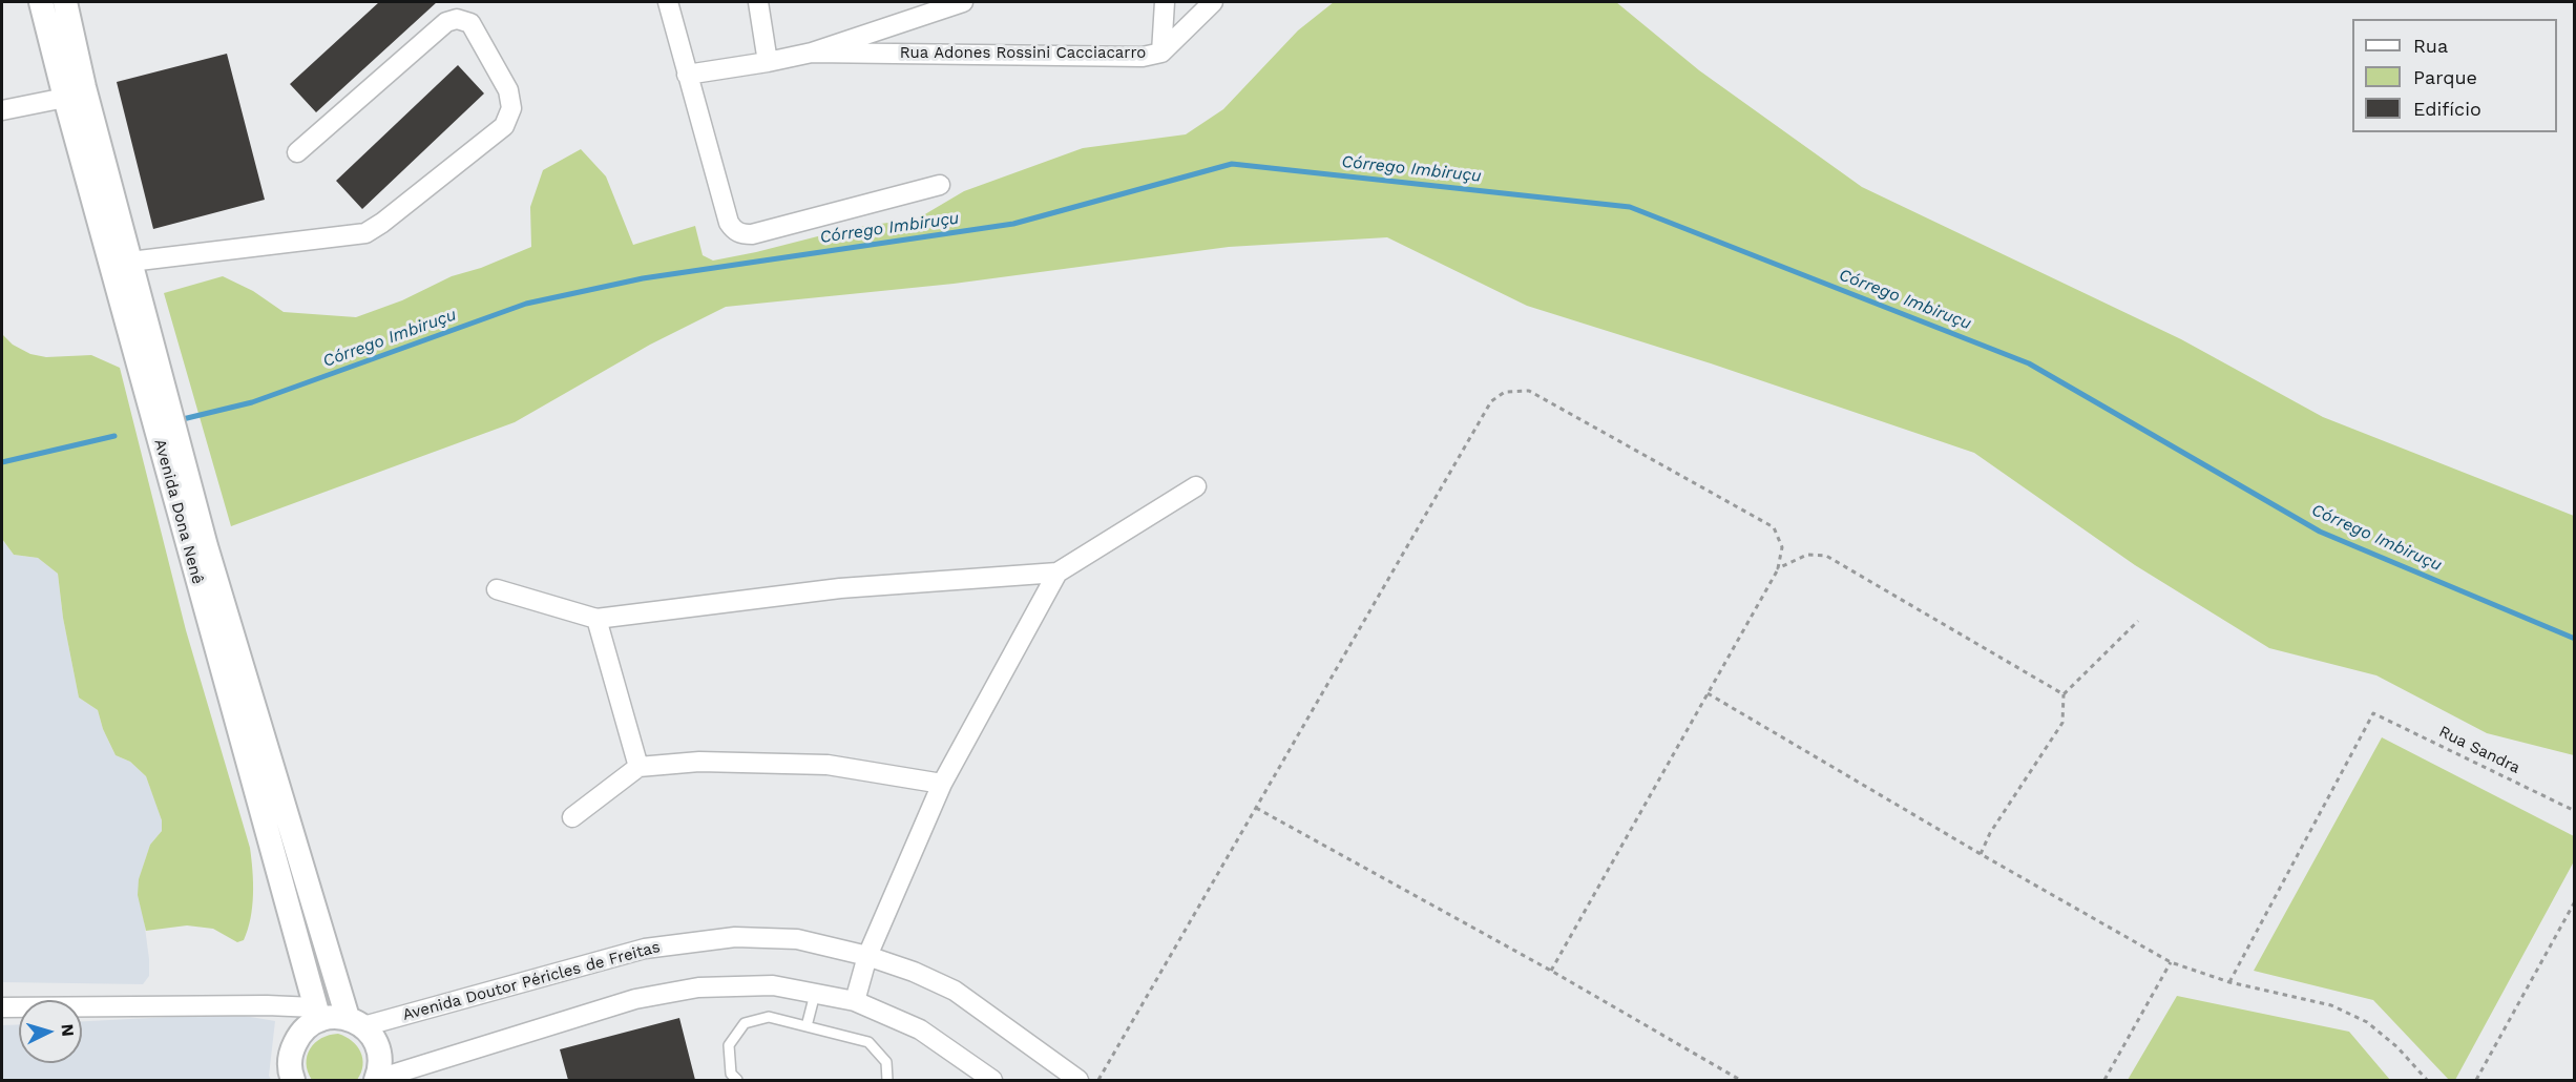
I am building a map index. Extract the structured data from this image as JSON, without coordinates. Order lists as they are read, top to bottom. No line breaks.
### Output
{"streets":{"street":["Rua Adones Rossini Cacciacarro","Avenida Dona Nenê","Avenida Doutor Péricles de Freitas"],"path":["Rua Sandra"]},"crossings":[["Avenida Dona Nenê","Avenida Doutor Péricles de Freitas"]],"water":["Córrego Imbiruçu"],"legend":["Rua","Parque","Edifício"],"north":"right"}
